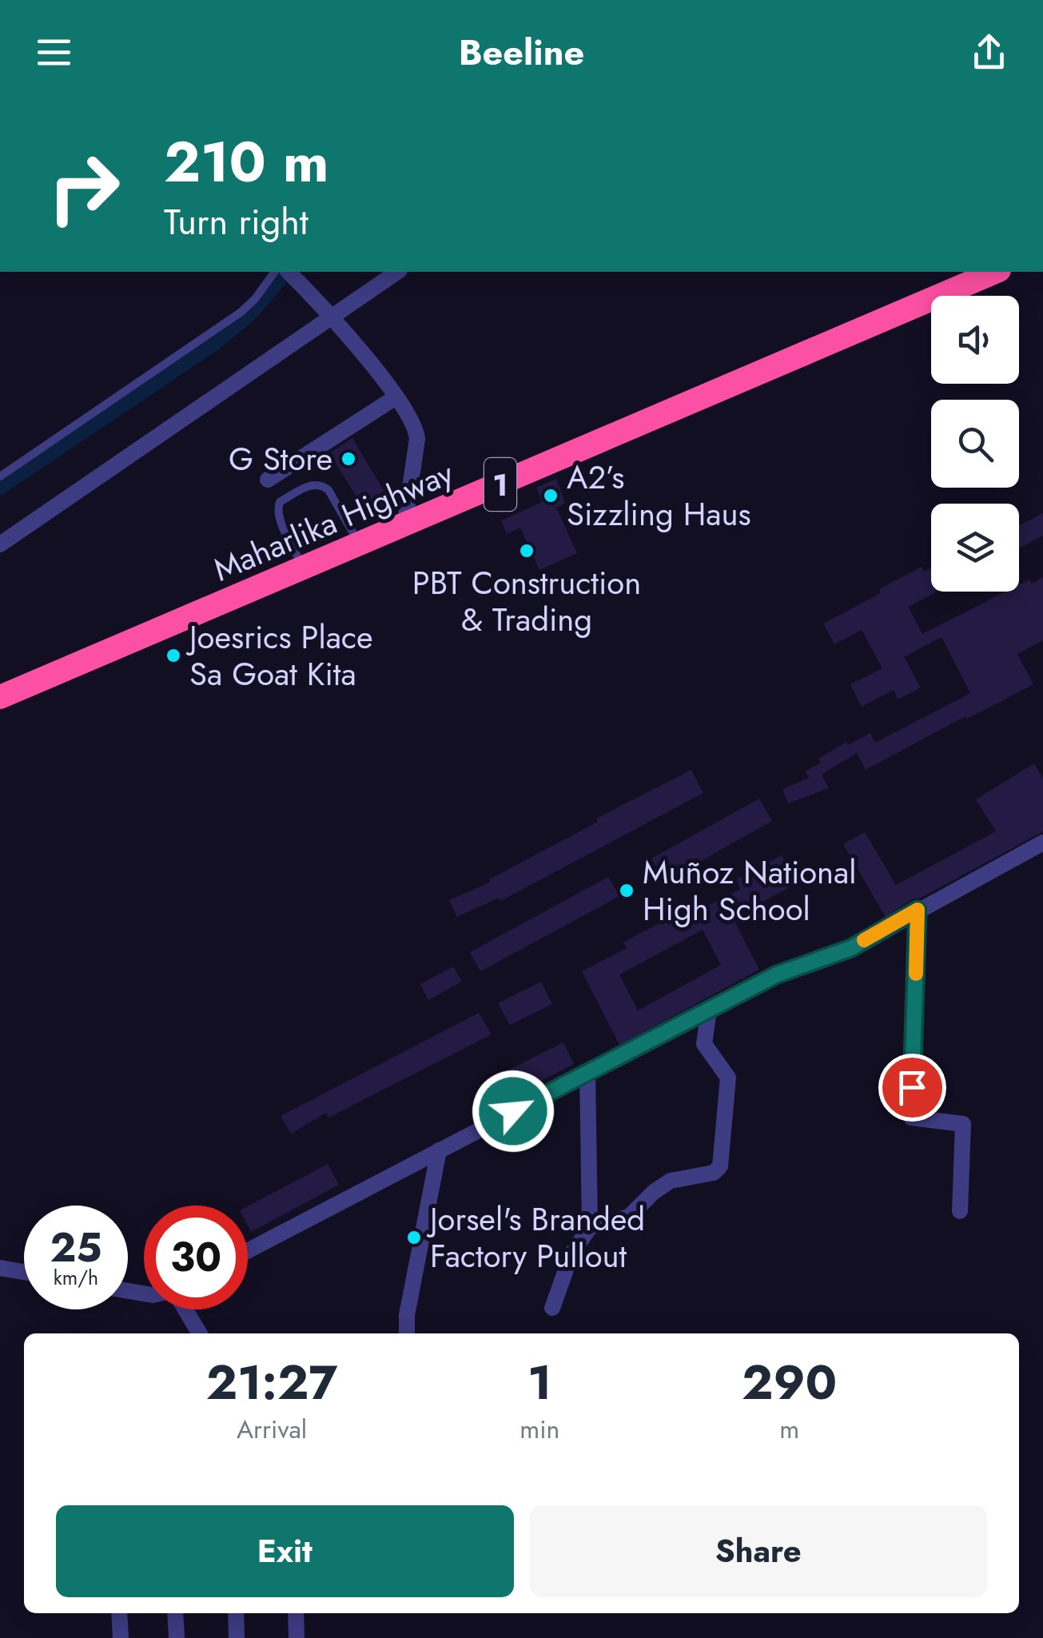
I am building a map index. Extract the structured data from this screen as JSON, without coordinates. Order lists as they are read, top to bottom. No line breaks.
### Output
{"streets":{"highway":["1","Maharlika Highway"]},"places":["G Store","A2’s Sizzling Haus","PBT Construction & Trading","Joesrics Place Sa Goat Kita","Muñoz National High School","Jorsel's Branded Factory Pullout"],"page":{"header":"Beeline","turn":["210 m","Turn right"],"speed":"25 km/h","limit":"30","eta":["21:27","Arrival","1","min","290","m"],"buttons":["Exit","Share"]}}
